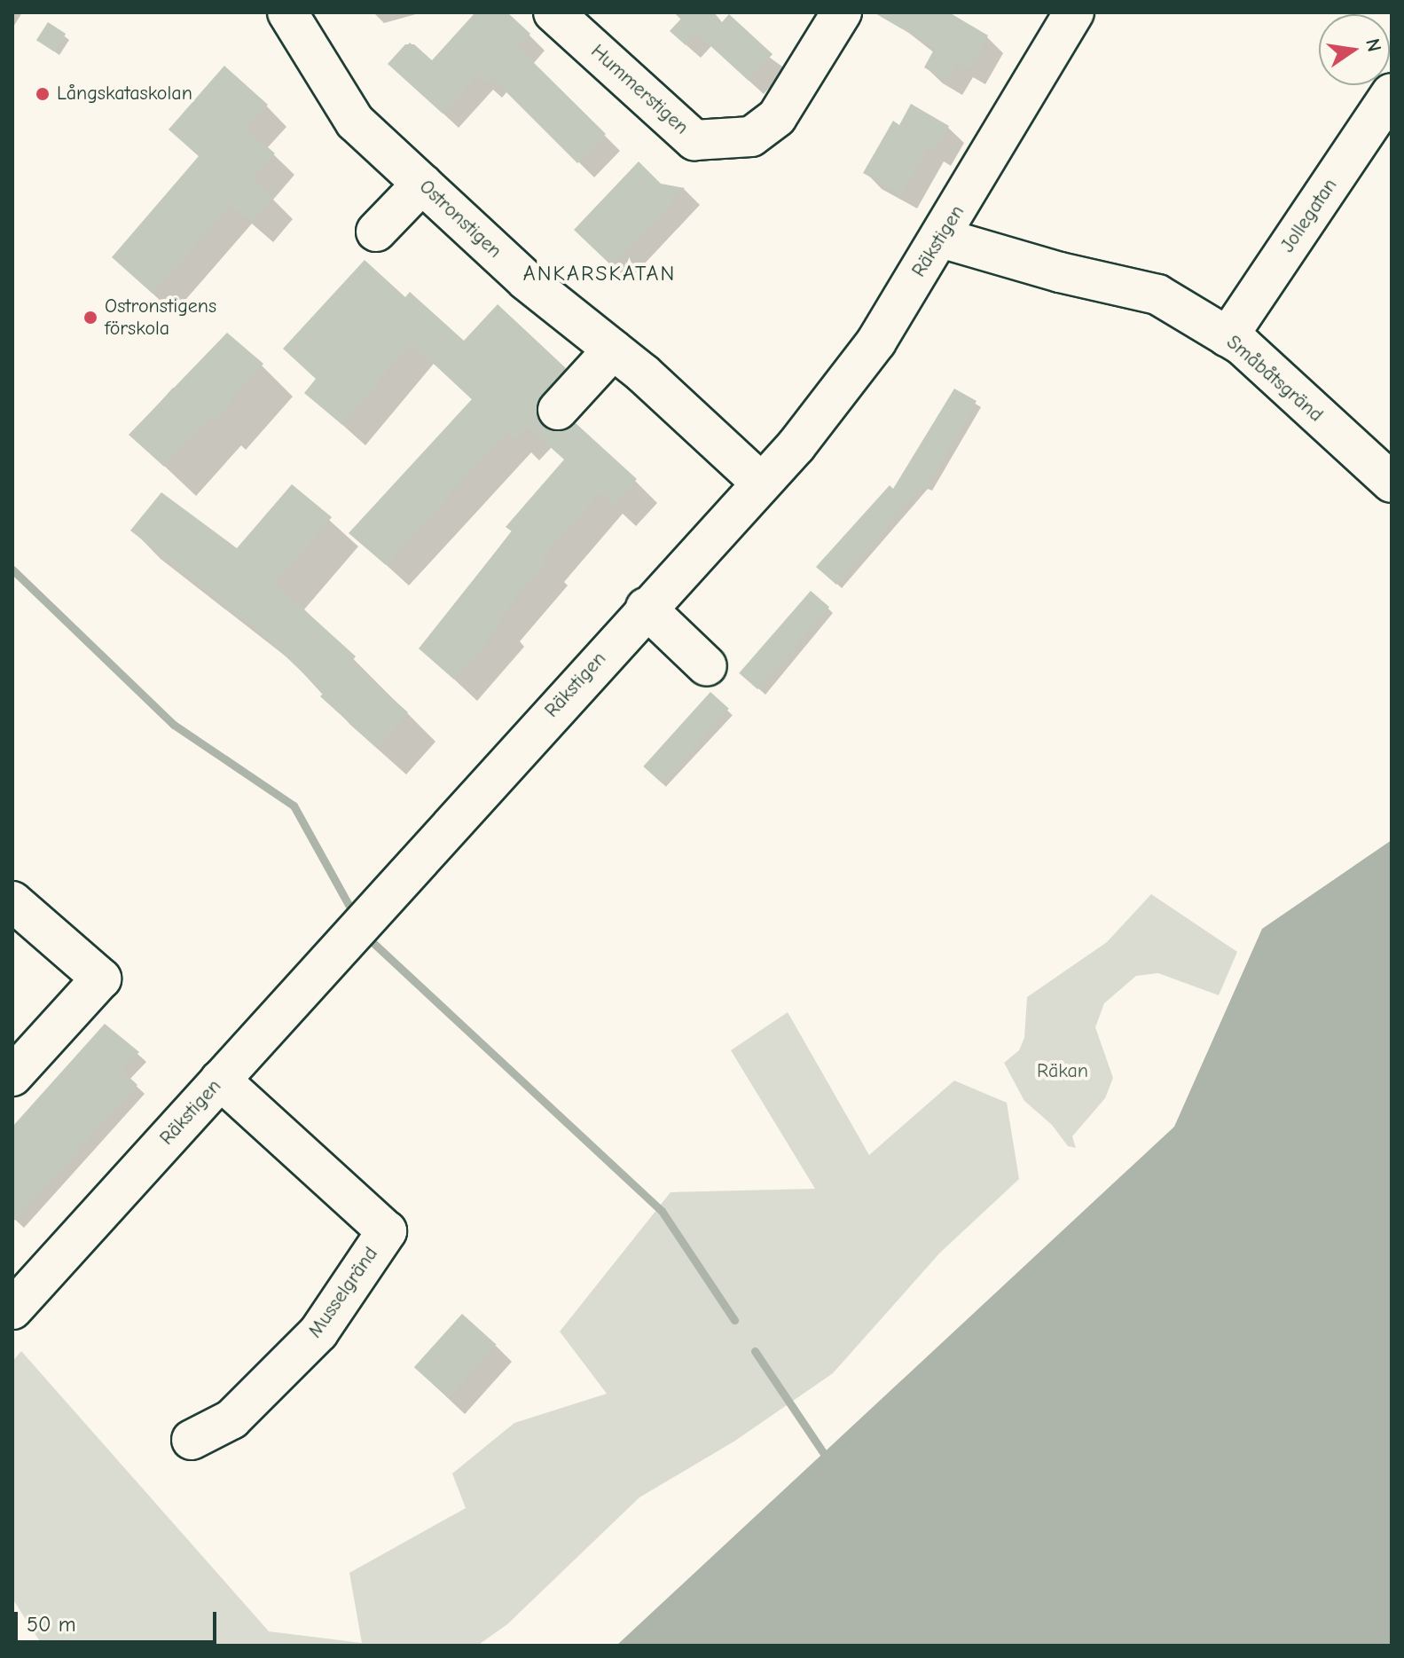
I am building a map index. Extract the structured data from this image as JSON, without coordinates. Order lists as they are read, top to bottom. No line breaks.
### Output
{"streets":{"street":["Hummerstigen","Jollegatan","Ostronstigen","Räkstigen","Småbåtsgränd","Musselgränd"]},"crossings":[["Jollegatan","Småbåtsgränd"],["Ostronstigen","Räkstigen"],["Räkstigen","Småbåtsgränd"],["Räkstigen","Musselgränd"]],"districts":["ANKARSKATAN"],"parks":["Räkan"],"places":["Långskataskolan","Ostronstigens förskola"],"scale_bar":"50 m","north":"right"}
